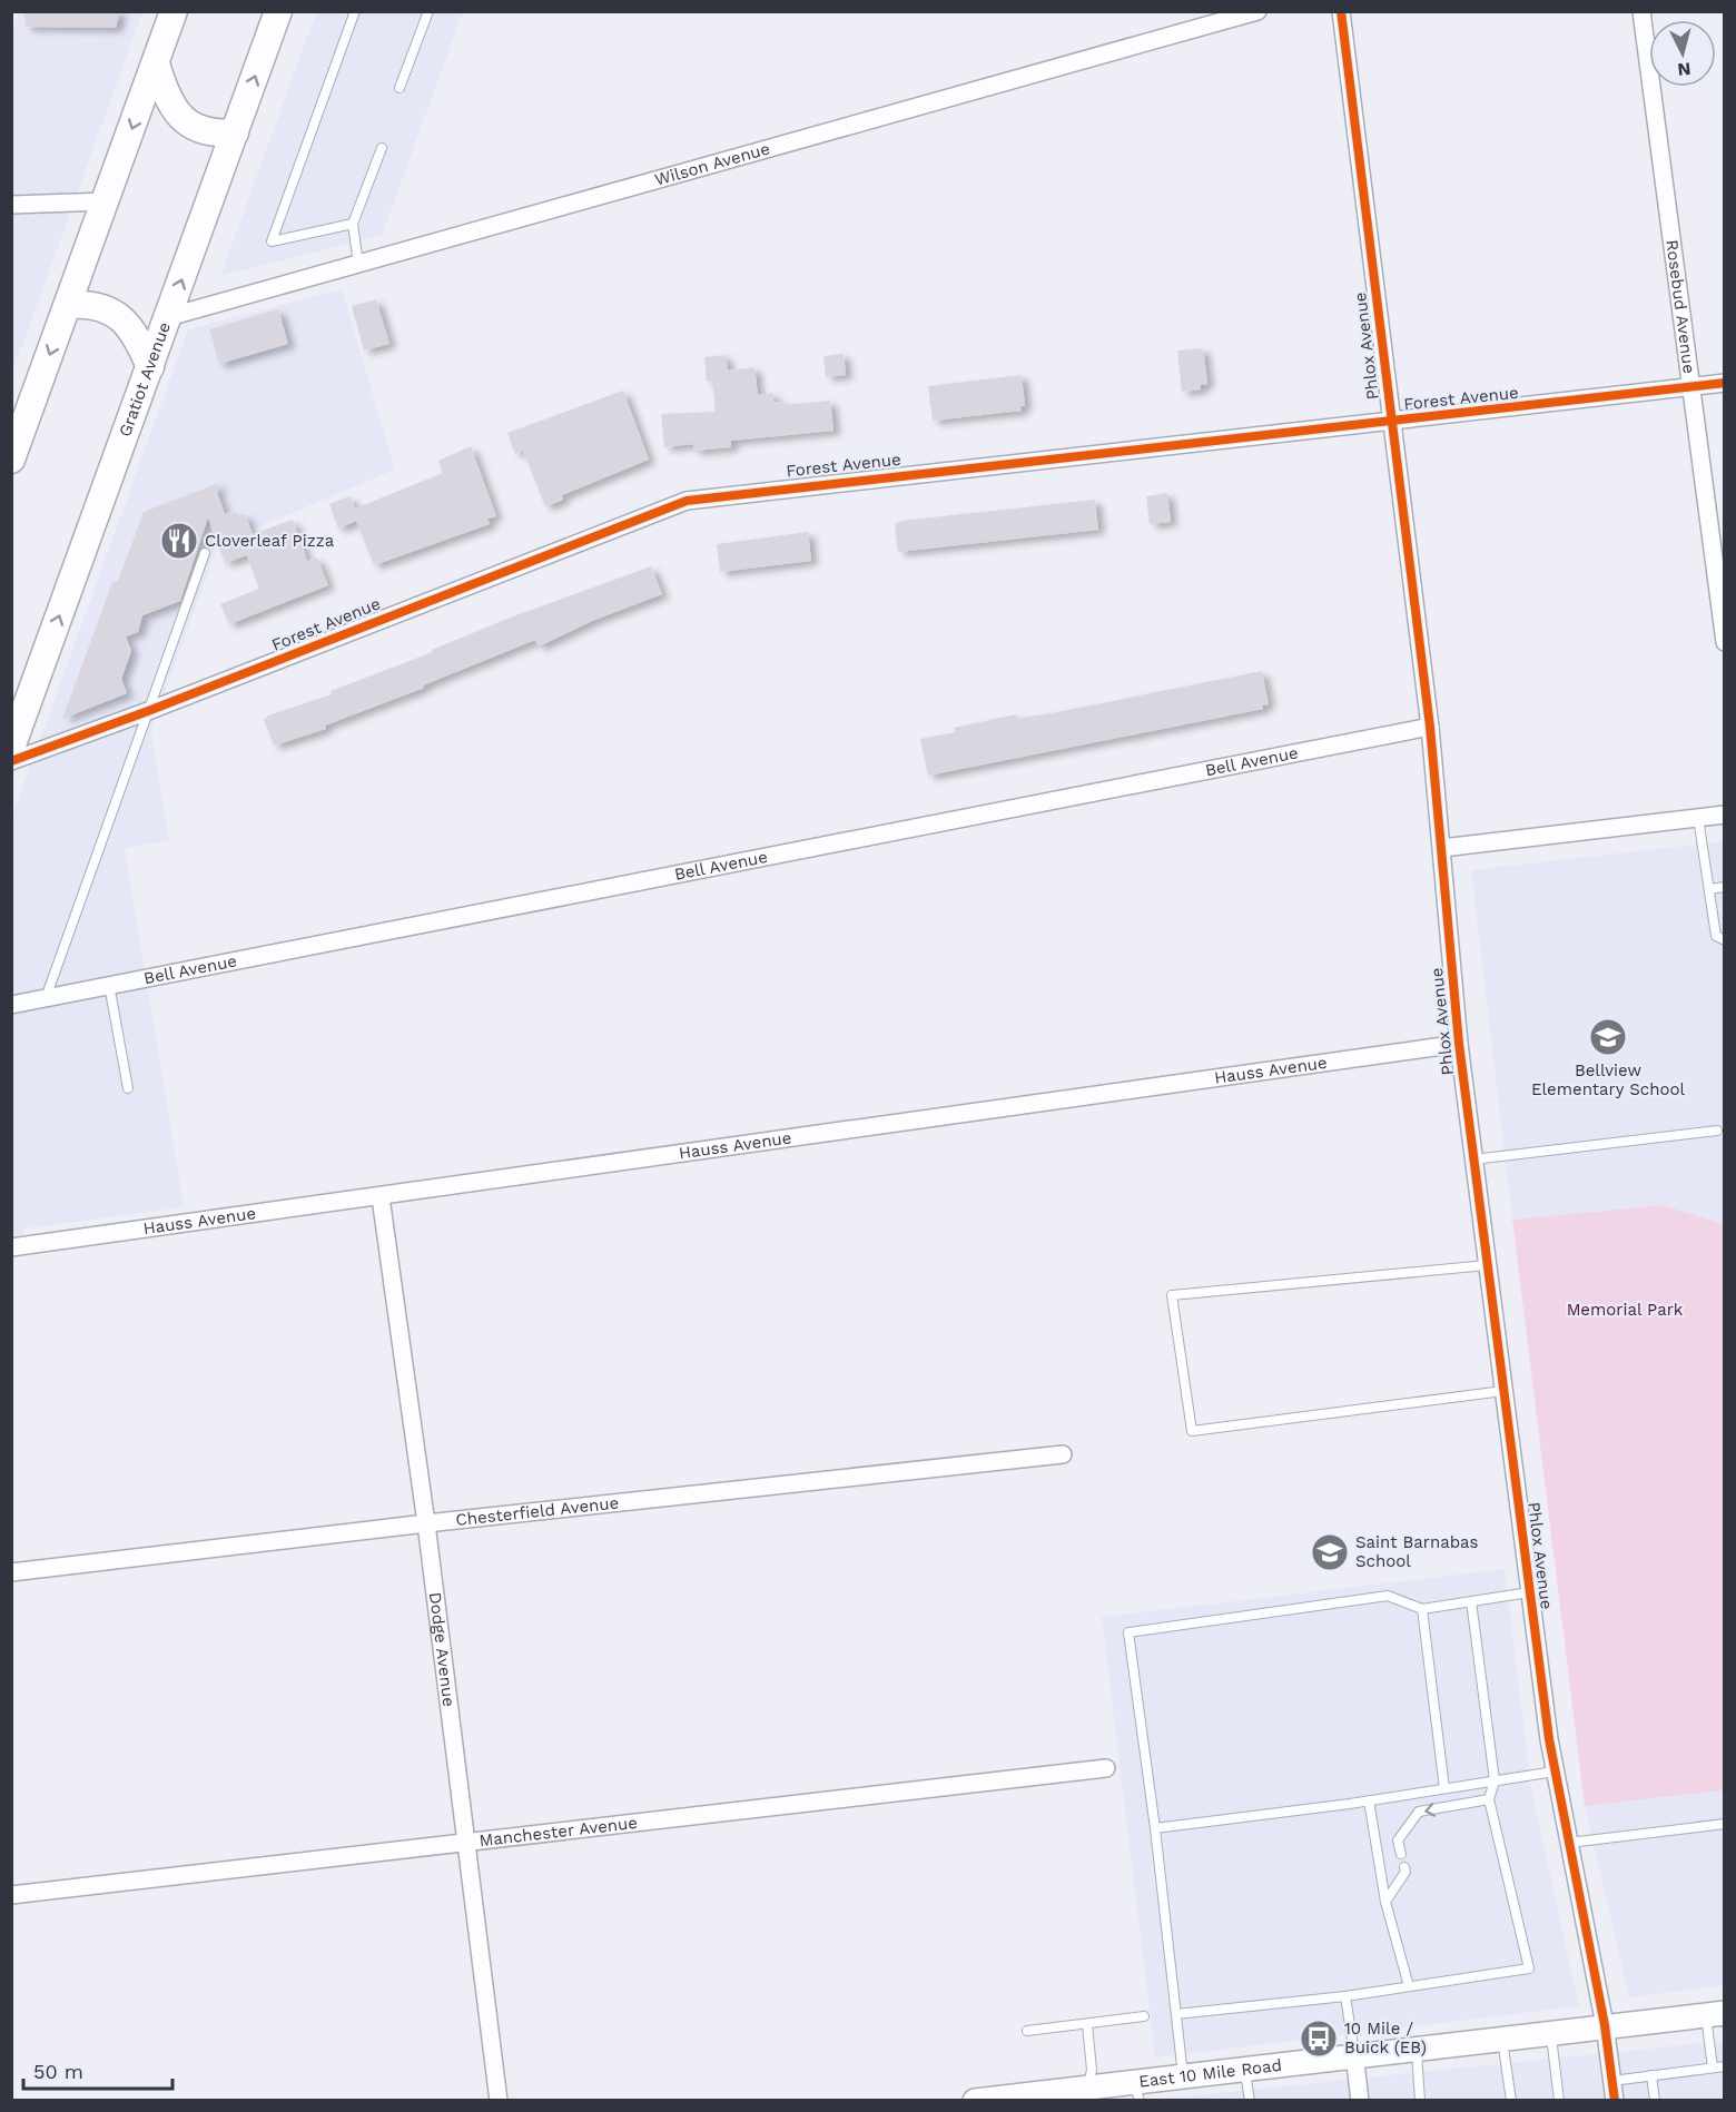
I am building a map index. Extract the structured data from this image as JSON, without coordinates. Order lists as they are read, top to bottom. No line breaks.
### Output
{"streets":{"main road":["Gratiot Avenue","East 10 Mile Road"],"street":["Wilson Avenue","Rosebud Avenue","Phlox Avenue","Forest Avenue","Bell Avenue","Hauss Avenue","Chesterfield Avenue","Dodge Avenue","Manchester Avenue"]},"crossings":[["Wilson Avenue","Gratiot Avenue"],["Rosebud Avenue","Forest Avenue"],["Phlox Avenue","Forest Avenue"],["Phlox Avenue","Bell Avenue"],["Phlox Avenue","Hauss Avenue"],["Phlox Avenue","East 10 Mile Road"],["Hauss Avenue","Dodge Avenue"],["Chesterfield Avenue","Dodge Avenue"],["Dodge Avenue","Manchester Avenue"]],"parks":["Memorial Park"],"places":{"restaurant":["Cloverleaf Pizza"],"school or university":["Bellview Elementary School","Saint Barnabas School"],"bus stop":["10 Mile / Buick (EB)"]},"scale_bar":"50 m","north":"bottom"}
